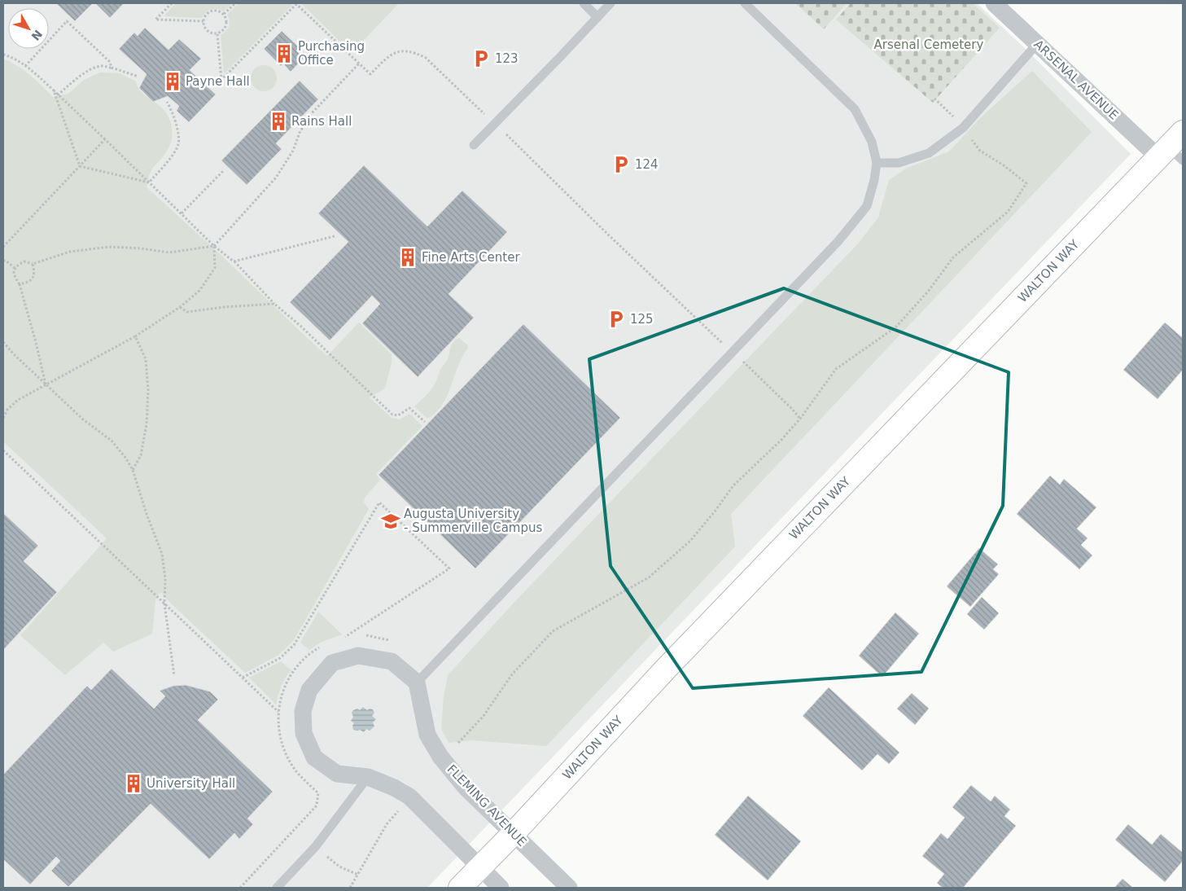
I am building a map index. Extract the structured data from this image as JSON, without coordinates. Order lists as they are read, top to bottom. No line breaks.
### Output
{"streets":{"main road":["WALTON WAY"],"street":["ARSENAL AVENUE","FLEMING AVENUE"]},"crossings":[["ARSENAL AVENUE","WALTON WAY"],["WALTON WAY","FLEMING AVENUE"]],"parks":["Arsenal Cemetery"],"places":{"building":["Purchasing Office","Payne Hall","Rains Hall","Fine Arts Center","University Hall"],"parking":["123","124","125"],"school or university":["Augusta University - Summerville Campus"]},"north":"bottom right"}
